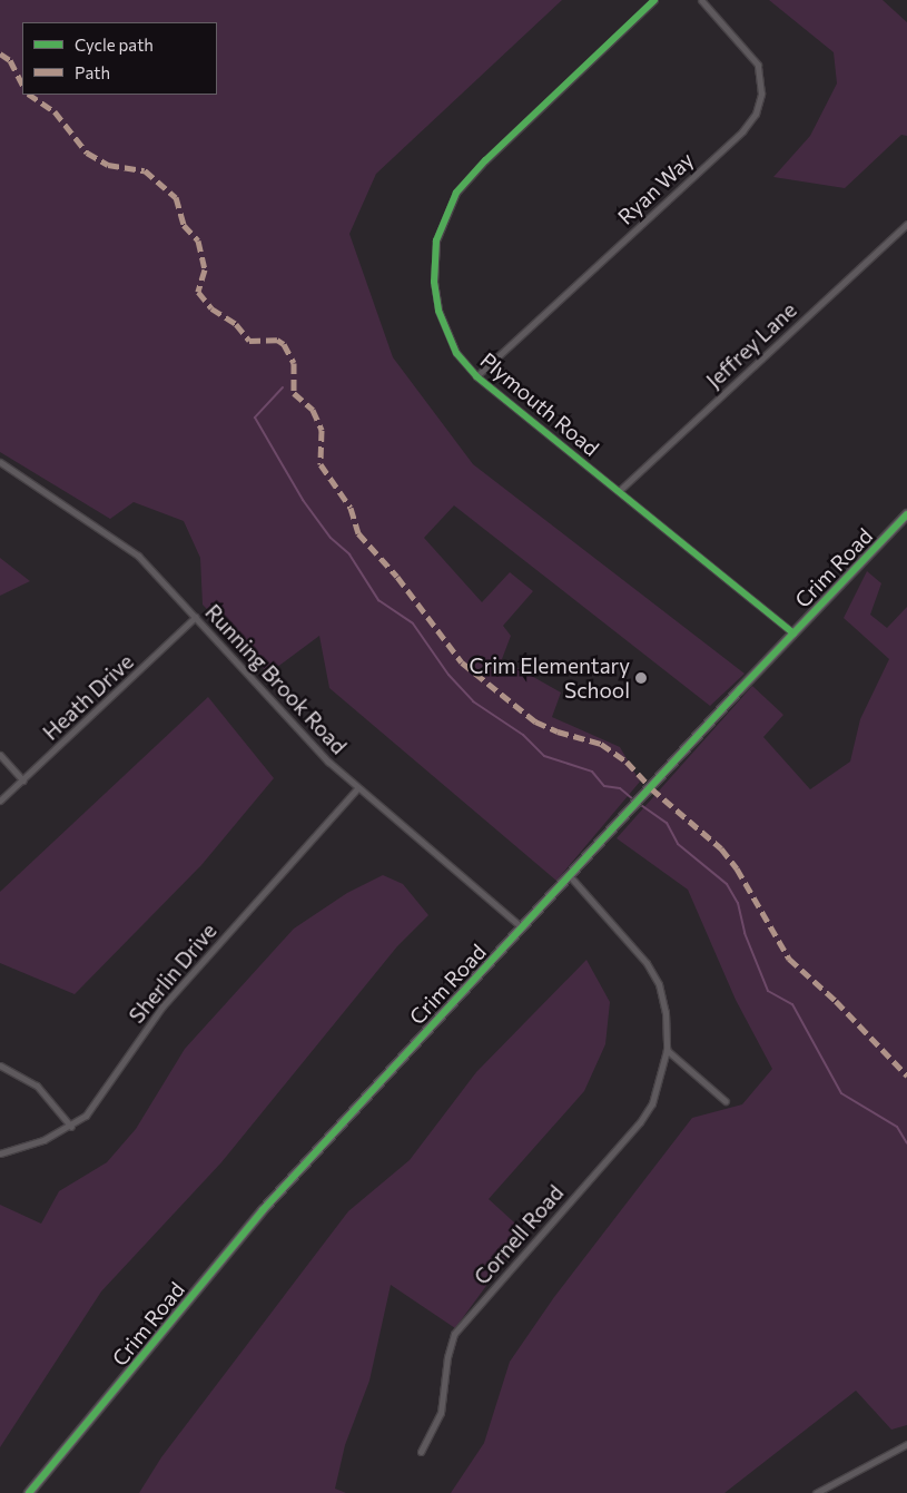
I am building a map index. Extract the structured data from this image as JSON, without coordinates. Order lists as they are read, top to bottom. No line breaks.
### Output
{"streets":{"street":["Ryan Way","Jeffrey Lane","Plymouth Road","Crim Road","Running Brook Road","Heath Drive","Sherlin Drive","Cornell Road"]},"crossings":[["Ryan Way","Plymouth Road"],["Jeffrey Lane","Plymouth Road"],["Plymouth Road","Crim Road"],["Crim Road","Running Brook Road"],["Crim Road","Cornell Road"],["Running Brook Road","Heath Drive"],["Running Brook Road","Sherlin Drive"]],"places":["Crim Elementary School"],"legend":["Cycle path","Path"]}
